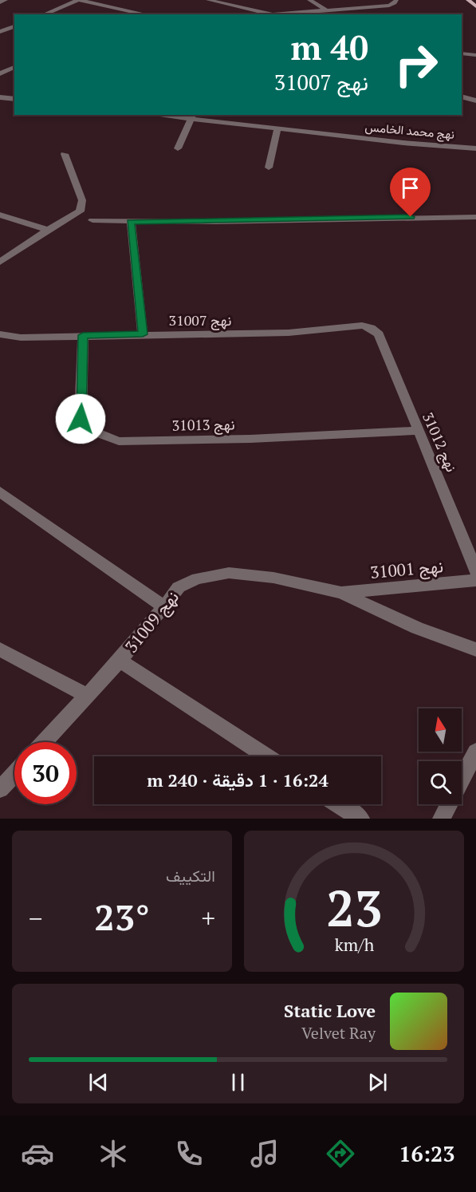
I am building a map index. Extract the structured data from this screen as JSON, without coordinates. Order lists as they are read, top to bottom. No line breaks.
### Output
{"streets":{"street":["نهج محمد الخامس","نهج 31007","نهج 31013","نهج 31012","نهج 31001","نهج 31009"]},"crossings":[["نهج 31007","نهج 31013"],["نهج 31007","نهج 31012"],["نهج 31013","نهج 31012"],["نهج 31001","نهج 31009"]],"north":"top","page":{"turn":["40 m","نهج 31007"],"limit":"30","trip":"16:24 · 1 دقيقة · 240 m","tile":"التكييف","heat":["−","23°","+"],"song":["Static Love","Velvet Ray"],"tabs":"16:23","gauge":["23","km/h"]}}
